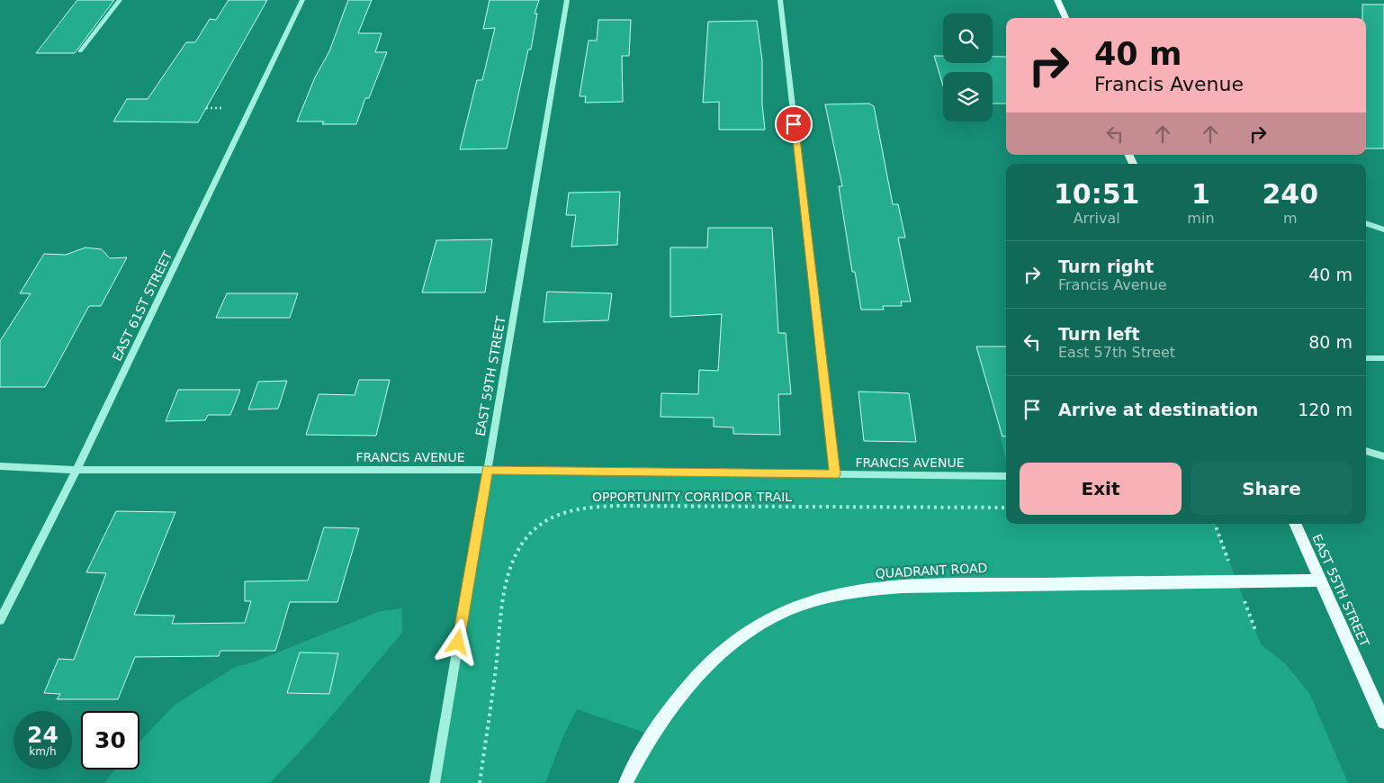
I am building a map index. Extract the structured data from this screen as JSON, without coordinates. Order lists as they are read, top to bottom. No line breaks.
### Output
{"streets":{"main road":["QUADRANT ROAD","EAST 55TH STREET"],"street":["EAST 61ST STREET","EAST 59TH STREET","FRANCIS AVENUE"],"path":["OPPORTUNITY CORRIDOR TRAIL"]},"crossings":[["EAST 61ST STREET","FRANCIS AVENUE"],["EAST 59TH STREET","FRANCIS AVENUE"],["QUADRANT ROAD","EAST 55TH STREET"]],"page":{"turn":["40 m","Francis Avenue"],"eta":["10:51","Arrival","1","min","240","m"],"list":[{"name":"Turn right","note":"Francis Avenue","value":"40 m"},{"name":"Turn left","note":"East 57th Street","value":"80 m"},{"name":"Arrive at destination","value":"120 m"}],"buttons":["Exit","Share"],"speed":"24 km/h","limit":"30"}}
